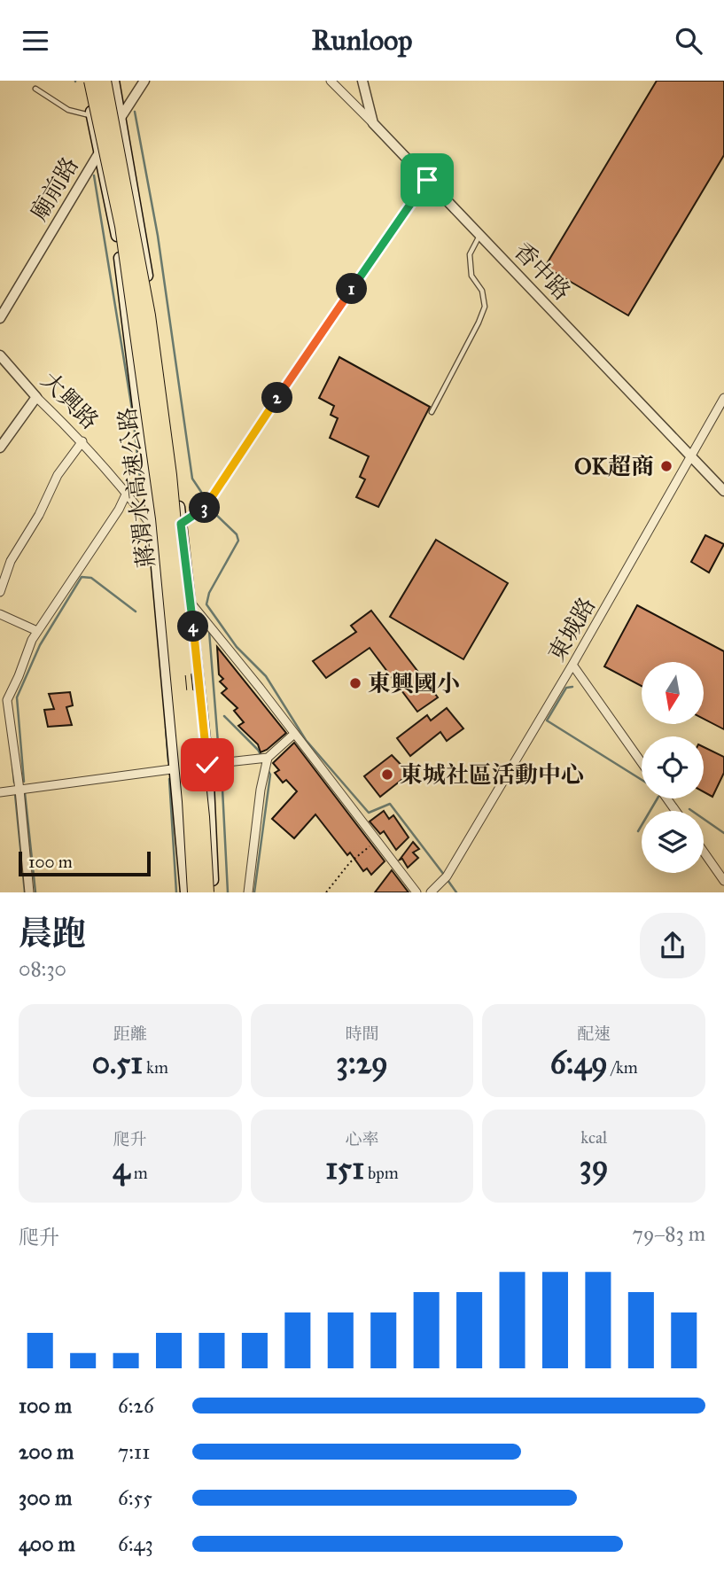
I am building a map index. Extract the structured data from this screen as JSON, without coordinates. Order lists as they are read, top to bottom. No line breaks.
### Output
{"streets":{"highway":["蔣渭水高速公路"],"street":["廟前路","香中路","大興路","東城路"]},"crossings":[["香中路","東城路"]],"places":["OK超商","東興國小","東城社區活動中心"],"scale_bar":"100 m","north":"bottom","page":{"header":"Runloop","pins":["1","2","3","4"],"scale":"100 m","heading":["晨跑","08:30"],"stats":[["距離","0.51 km"],["時間","3:29"],["配速","6:49 /km"],["爬升","4 m"],["心率","151 bpm"],["kcal","39"]],"chart":["爬升","79–83 m"],"list":[{"name":"100 m","note":"6:26"},{"name":"200 m","note":"7:11"},{"name":"300 m","note":"6:55"},{"name":"400 m","note":"6:43"}]}}
